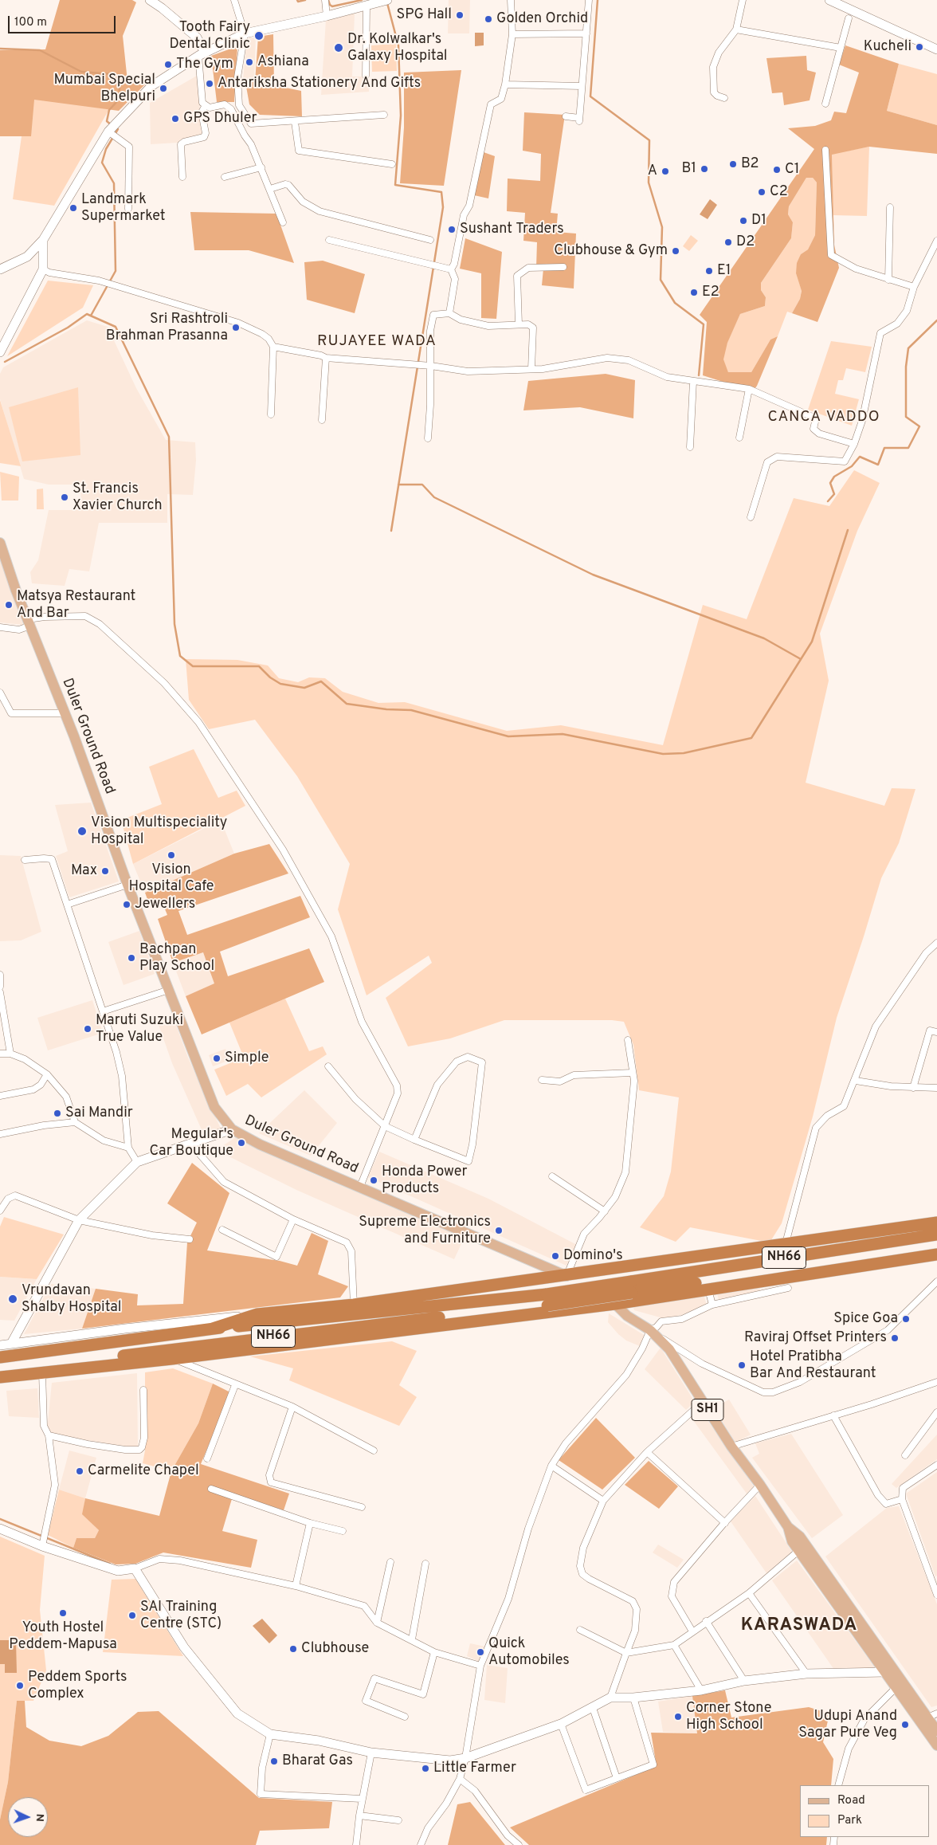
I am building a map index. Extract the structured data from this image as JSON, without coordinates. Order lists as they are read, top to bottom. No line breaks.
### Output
{"streets":{"highway":["NH66"],"main road":["Duler Ground Road","SH1"]},"districts":["RUJAYEE WADA","CANCA VADDO","KARASWADA"],"places":["SPG Hall","Golden Orchid","Tooth Fairy Dental Clinic","Kucheli","Dr. Kolwalkar's Galaxy Hospital","Ashiana","The Gym","Antariksha Stationery And Gifts","Mumbai Special Bhelpuri","GPS Dhuler","B2","B1","C1","A","C2","Landmark Supermarket","D1","Sushant Traders","D2","Clubhouse & Gym","E1","E2","Sri Rashtroli Brahman Prasanna","St. Francis Xavier Church","Matsya Restaurant And Bar","Vision Multispeciality Hospital","Vision Hospital Cafe","Max","Jewellers","Bachpan Play School","Maruti Suzuki True Value","Simple","Sai Mandir","Megular's Car Boutique","Honda Power Products","Supreme Electronics and Furniture","Domino's","Vrundavan Shalby Hospital","Spice Goa","Raviraj Offset Printers","Hotel Pratibha Bar And Restaurant","Carmelite Chapel","Youth Hostel Peddem-Mapusa","SAI Training Centre (STC)","Clubhouse","Quick Automobiles","Peddem Sports Complex","Corner Stone High School","Udupi Anand Sagar Pure Veg","Bharat Gas","Little Farmer"],"legend":["Road","Park"],"scale_bar":"100 m","north":"right"}
